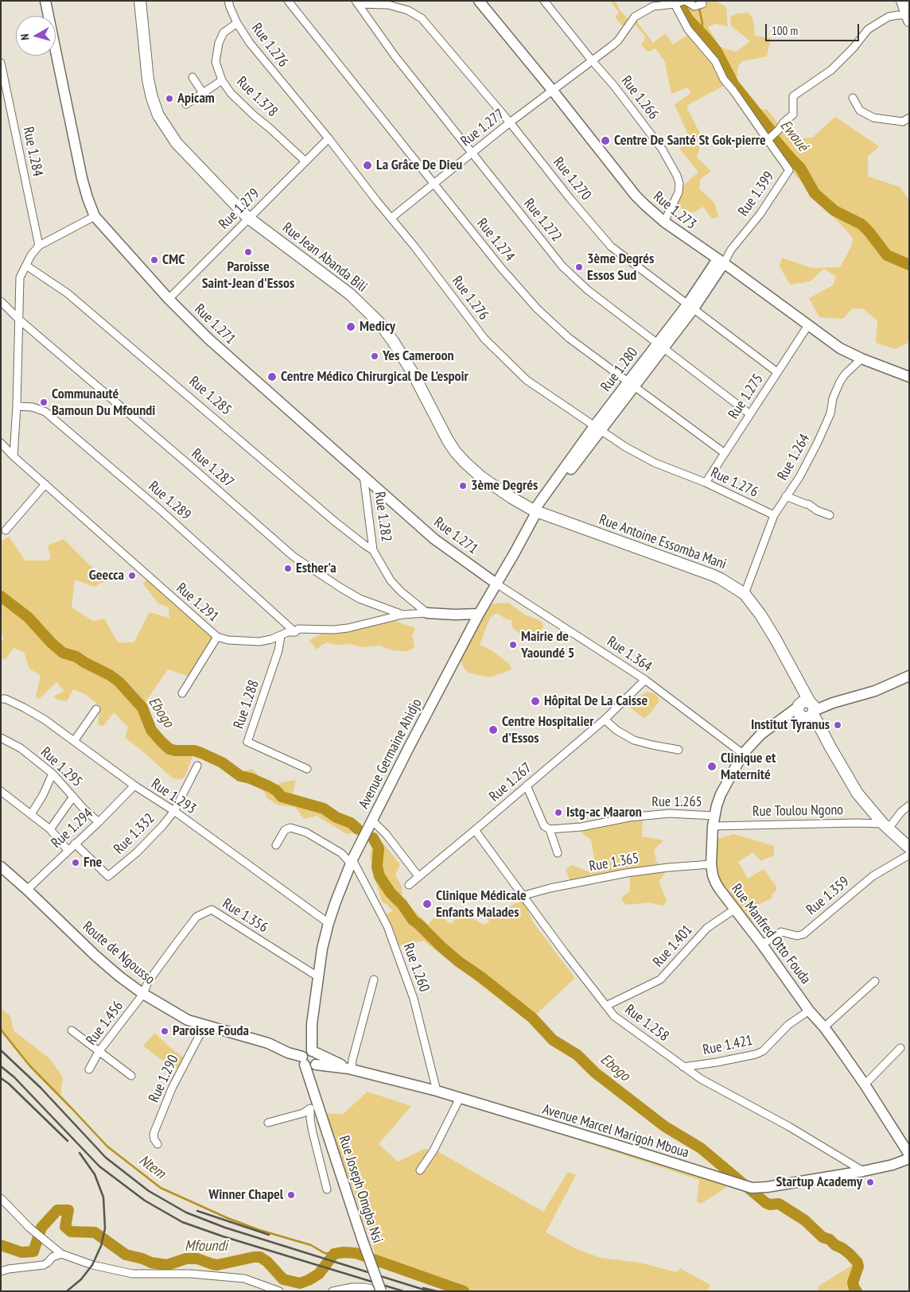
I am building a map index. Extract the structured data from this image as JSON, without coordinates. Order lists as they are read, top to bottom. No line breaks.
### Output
{"streets":{"main road":["Rue 1.273","Rue Jean Abanda Bili","Rue 1.271","Rue 1.280","Rue Antoine Essomba Mani","Avenue Germaine Ahidjo","Rue Manfred Otto Fouda","Route de Ngousso","Avenue Marcel Marigoh Mboua","Rue Joseph Omgba Nsi"],"street":["Rue 1.276","Rue 1.378","Rue 1.266","Rue 1.277","Rue 1.284","Rue 1.270","Rue 1.399","Rue 1.279","Rue 1.272","Rue 1.274","Rue 1.285","Rue 1.275","Rue 1.264","Rue 1.287","Rue 1.289","Rue 1.282","Rue 1.291","Rue 1.364","Rue 1.288","Rue 1.295","Rue 1.267","Rue 1.293","Rue 1.265","Rue Toulou Ngono","Rue 1.294","Rue 1.332","Rue 1.365","Rue 1.359","Rue 1.356","Rue 1.401","Rue 1.260","Rue 1.456","Rue 1.258","Rue 1.421","Rue 1.290"]},"crossings":[["Rue 1.276","Rue 1.378"],["Rue 1.276","Rue 1.277"],["Rue 1.276","Rue 1.279"],["Rue 1.276","Rue 1.280"],["Rue 1.276","Rue 1.275"],["Rue 1.276","Rue 1.264"],["Rue 1.378","Rue 1.279"],["Rue 1.266","Rue 1.277"],["Rue 1.266","Rue 1.273"],["Rue 1.277","Rue 1.270"],["Rue 1.277","Rue 1.273"],["Rue 1.277","Rue 1.272"],["Rue 1.277","Rue 1.274"],["Rue 1.270","Rue 1.272"],["Rue 1.270","Rue 1.280"],["Rue 1.270","Rue 1.275"],["Rue 1.399","Rue 1.280"],["Rue 1.279","Rue Jean Abanda Bili"],["Rue 1.279","Rue 1.271"],["Rue 1.273","Rue 1.280"],["Rue 1.273","Rue 1.275"],["Rue 1.273","Rue 1.264"],["Rue 1.272","Rue 1.280"],["Rue 1.272","Rue 1.275"],["Rue 1.274","Rue 1.280"],["Rue 1.274","Rue 1.275"],["Rue Jean Abanda Bili","Rue 1.280"],["Rue Jean Abanda Bili","Rue Antoine Essomba Mani"],["Rue Jean Abanda Bili","Avenue Germaine Ahidjo"],["Rue 1.271","Rue 1.282"],["Rue 1.271","Rue 1.364"],["Rue 1.271","Avenue Germaine Ahidjo"],["Rue 1.280","Rue Antoine Essomba Mani"],["Rue 1.280","Avenue Germaine Ahidjo"],["Rue 1.285","Rue 1.282"],["Rue 1.264","Rue Antoine Essomba Mani"],["Rue 1.287","Rue 1.291"],["Rue 1.289","Rue 1.291"],["Rue 1.282","Rue 1.291"],["Rue Antoine Essomba Mani","Avenue Germaine Ahidjo"],["Rue Antoine Essomba Mani","Rue Manfred Otto Fouda"],["Rue 1.291","Rue 1.288"],["Rue 1.364","Avenue Germaine Ahidjo"],["Rue 1.364","Rue 1.267"],["Rue 1.364","Rue Manfred Otto Fouda"],["Avenue Germaine Ahidjo","Rue 1.293"],["Avenue Germaine Ahidjo","Rue 1.356"],["Avenue Germaine Ahidjo","Route de Ngousso"],["Avenue Germaine Ahidjo","Rue 1.260"],["Avenue Germaine Ahidjo","Rue Joseph Omgba Nsi"],["Rue 1.295","Rue 1.294"],["Rue 1.267","Rue 1.258"],["Rue 1.293","Rue 1.294"],["Rue 1.293","Rue 1.332"],["Rue 1.265","Rue Manfred Otto Fouda"],["Rue Toulou Ngono","Rue Manfred Otto Fouda"],["Rue 1.294","Rue 1.332"],["Rue 1.294","Route de Ngousso"],["Rue 1.365","Rue Manfred Otto Fouda"],["Rue 1.365","Rue 1.258"],["Rue 1.359","Rue Manfred Otto Fouda"],["Rue 1.356","Route de Ngousso"],["Rue 1.356","Rue 1.456"],["Rue Manfred Otto Fouda","Rue 1.401"],["Rue Manfred Otto Fouda","Rue 1.421"],["Rue 1.401","Rue 1.258"],["Route de Ngousso","Rue 1.456"],["Route de Ngousso","Rue 1.290"],["Route de Ngousso","Avenue Marcel Marigoh Mboua"],["Route de Ngousso","Rue Joseph Omgba Nsi"],["Rue 1.260","Avenue Marcel Marigoh Mboua"],["Rue 1.258","Rue 1.421"],["Rue 1.258","Avenue Marcel Marigoh Mboua"]],"water":["Ewoué","Ebogo","Ntem","Mfoundi"],"places":["Apicam","Centre De Santé St Gok-pierre","La Grâce De Dieu","Paroisse Saint-Jean d'Essos","CMC","3ème Degrés Essos Sud","Medicy","Yes Cameroon","Centre Médico Chirurgical De L'espoir","Communauté Bamoun Du Mfoundi","3ème Degrés","Esther'a","Geecca","Mairie de Yaoundé 5","Hôpital De La Caisse","Institut Tyranus","Centre Hospitalier d'Essos","Clinique et Maternité","Istg-ac Maaron","Fne","Clinique Médicale Enfants Malades","Paroisse Fouda","Startup Academy","Winner Chapel"],"scale_bar":"100 m","north":"left"}
